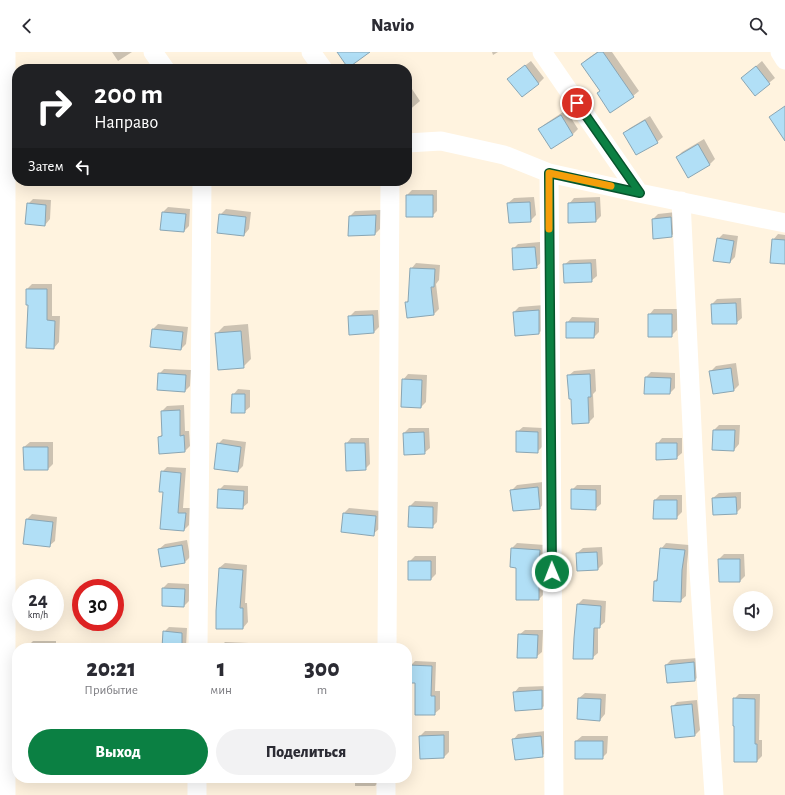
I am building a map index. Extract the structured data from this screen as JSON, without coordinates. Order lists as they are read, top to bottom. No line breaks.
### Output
{"page":{"header":"Navio","turn":["200 m","Направо"],"then":"Затем","speed":"24 km/h","limit":"30","eta":["20:21","Прибытие","1","мин","300","m"],"buttons":["Выход","Поделиться"]}}
